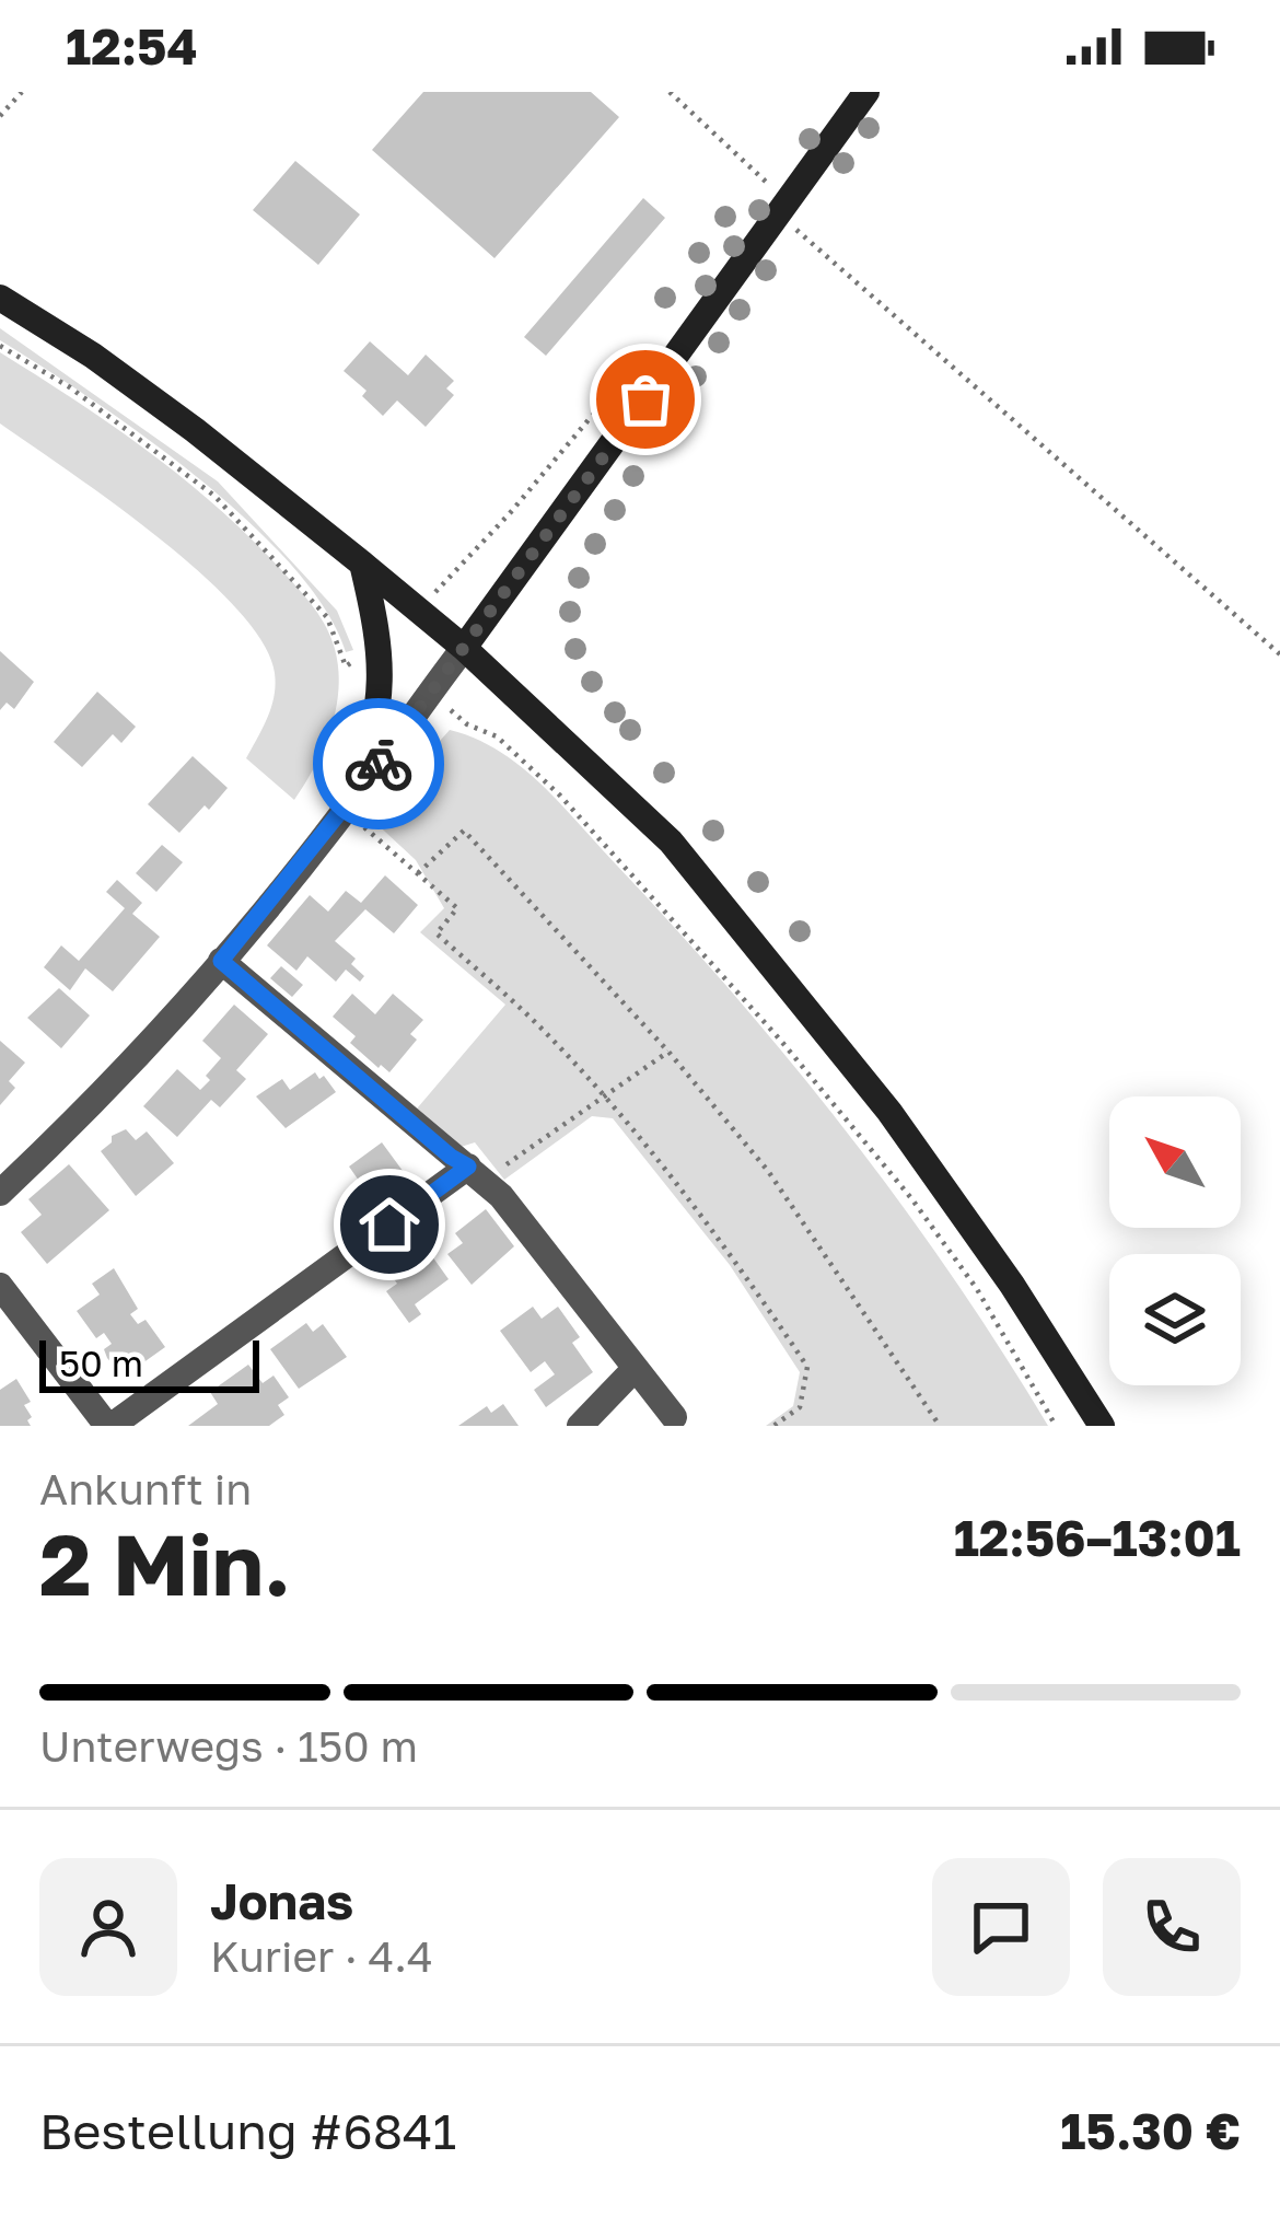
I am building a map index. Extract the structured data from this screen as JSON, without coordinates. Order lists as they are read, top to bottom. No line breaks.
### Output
{"scale_bar":"50 m","north":"top left","page":{"status":"12:54","scale":"50 m","heading":["2 Min.","Ankunft in","12:56–13:01"],"panel":["Jonas","Kurier · 4.4","Bestellung #6841","15.30 €"],"bar":"Unterwegs · 150 m"}}
